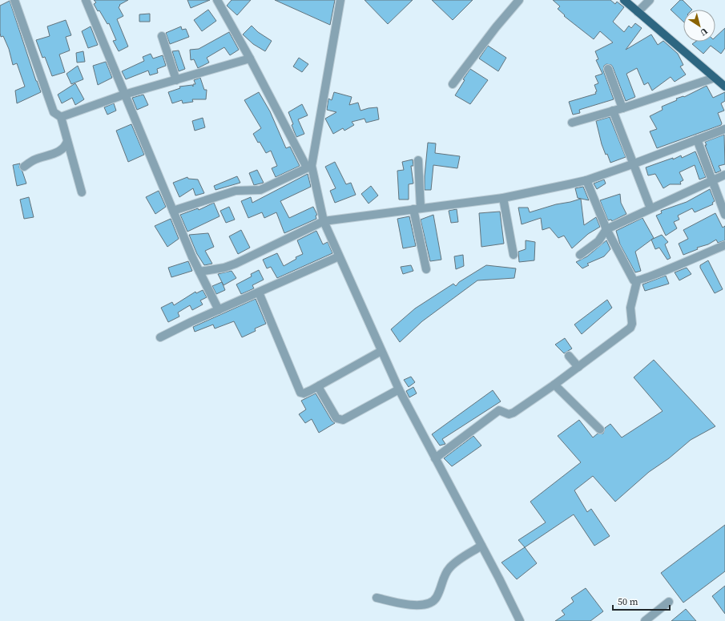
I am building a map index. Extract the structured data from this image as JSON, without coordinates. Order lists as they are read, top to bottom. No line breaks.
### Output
{"scale_bar":"50 m","north":"bottom right"}
